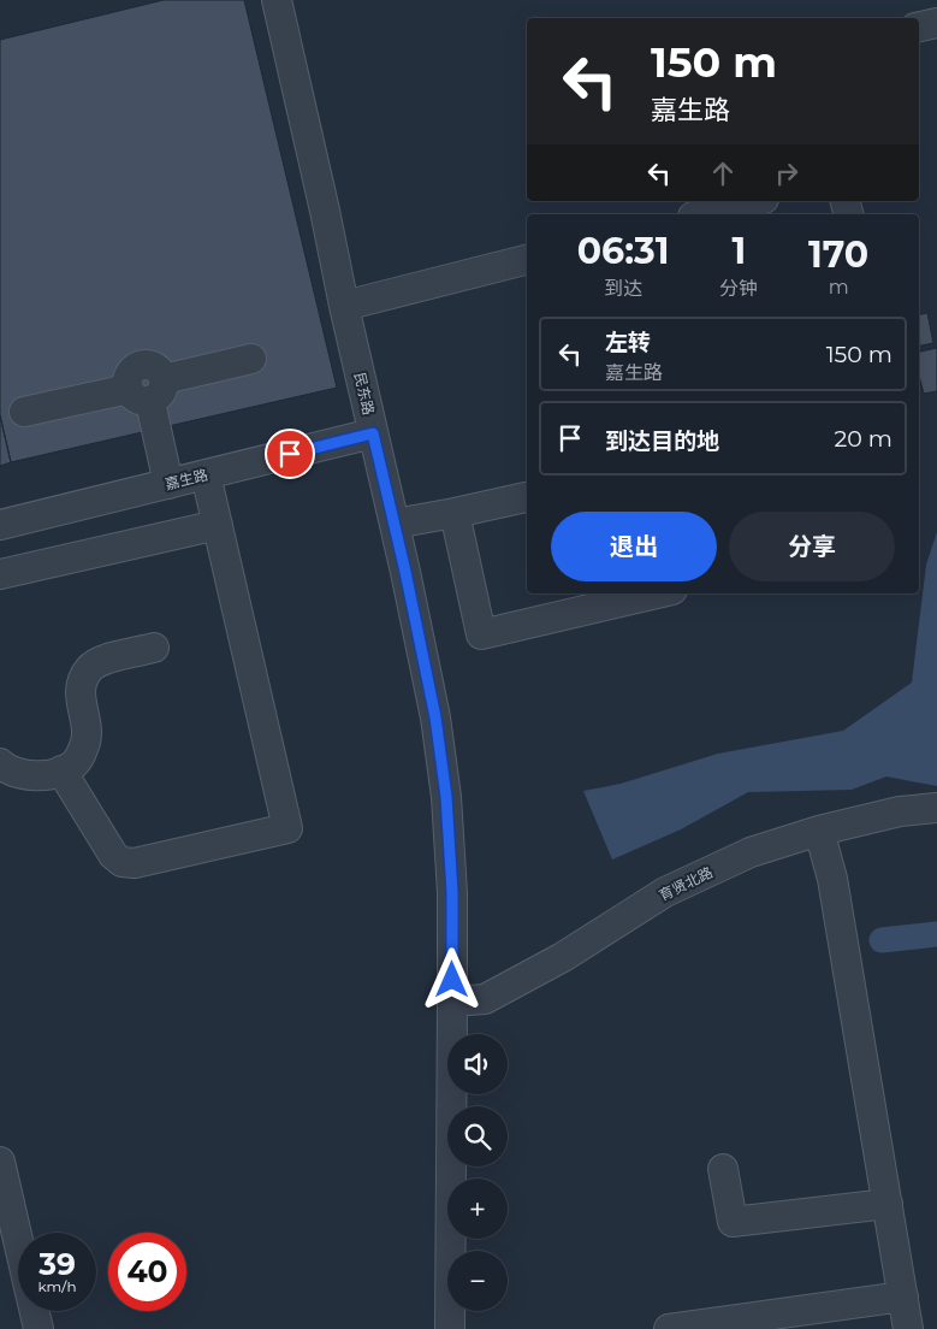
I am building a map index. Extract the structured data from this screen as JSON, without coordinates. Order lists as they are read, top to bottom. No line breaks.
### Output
{"streets":{"street":["民东路","嘉生路","育贤北路"]},"crossings":[["民东路","嘉生路"],["民东路","育贤北路"]],"page":{"turn":["150 m","嘉生路"],"eta":["06:31","到达","1","分钟","170","m"],"list":[{"name":"左转","note":"嘉生路","value":"150 m"},{"name":"到达目的地","value":"20 m"}],"buttons":["退出","分享"],"map_buttons":["+","−"],"speed":"39 km/h","limit":"40"}}
